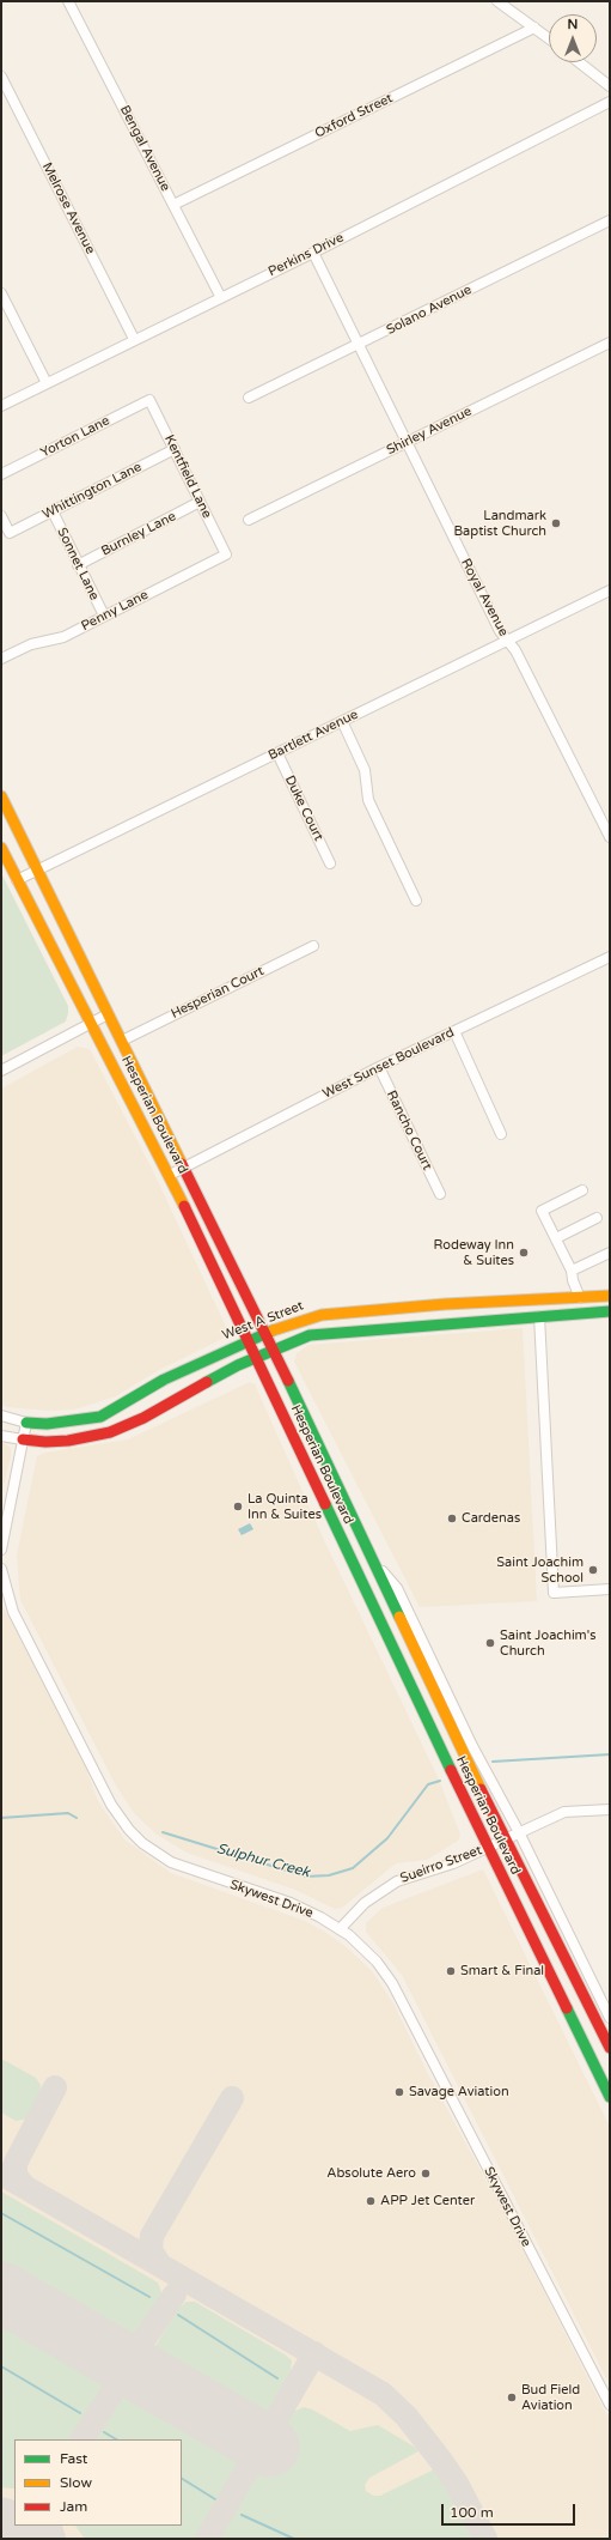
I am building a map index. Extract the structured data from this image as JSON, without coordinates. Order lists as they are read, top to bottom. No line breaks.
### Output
{"streets":{"main road":["Hesperian Boulevard","West A Street"],"street":["Oxford Street","Bengal Avenue","Melrose Avenue","Perkins Drive","Solano Avenue","Shirley Avenue","Yorton Lane","Kentfield Lane","Whittington Lane","Burnley Lane","Sonnet Lane","Royal Avenue","Penny Lane","Bartlett Avenue","Duke Court","Hesperian Court","West Sunset Boulevard","Rancho Court","Sueirro Street","Skywest Drive"]},"crossings":[["Oxford Street","Bengal Avenue"],["Bengal Avenue","Perkins Drive"],["Melrose Avenue","Perkins Drive"],["Perkins Drive","Royal Avenue"],["Solano Avenue","Royal Avenue"],["Shirley Avenue","Royal Avenue"],["Yorton Lane","Kentfield Lane"],["Kentfield Lane","Whittington Lane"],["Kentfield Lane","Burnley Lane"],["Kentfield Lane","Penny Lane"],["Whittington Lane","Sonnet Lane"],["Burnley Lane","Sonnet Lane"],["Sonnet Lane","Penny Lane"],["Royal Avenue","Bartlett Avenue"],["Bartlett Avenue","Duke Court"],["Bartlett Avenue","Hesperian Boulevard"],["Hesperian Court","Hesperian Boulevard"],["West Sunset Boulevard","Hesperian Boulevard"],["West Sunset Boulevard","Rancho Court"],["Hesperian Boulevard","West A Street"],["Hesperian Boulevard","Sueirro Street"],["Sueirro Street","Skywest Drive"]],"water":["Sulphur Creek"],"places":["Landmark Baptist Church","Rodeway Inn & Suites","La Quinta Inn & Suites","Cardenas","Saint Joachim School","Saint Joachim's Church","Smart & Final","Savage Aviation","Absolute Aero","APP Jet Center","Bud Field Aviation"],"legend":["Fast","Slow","Jam"],"scale_bar":"100 m","north":"top"}
